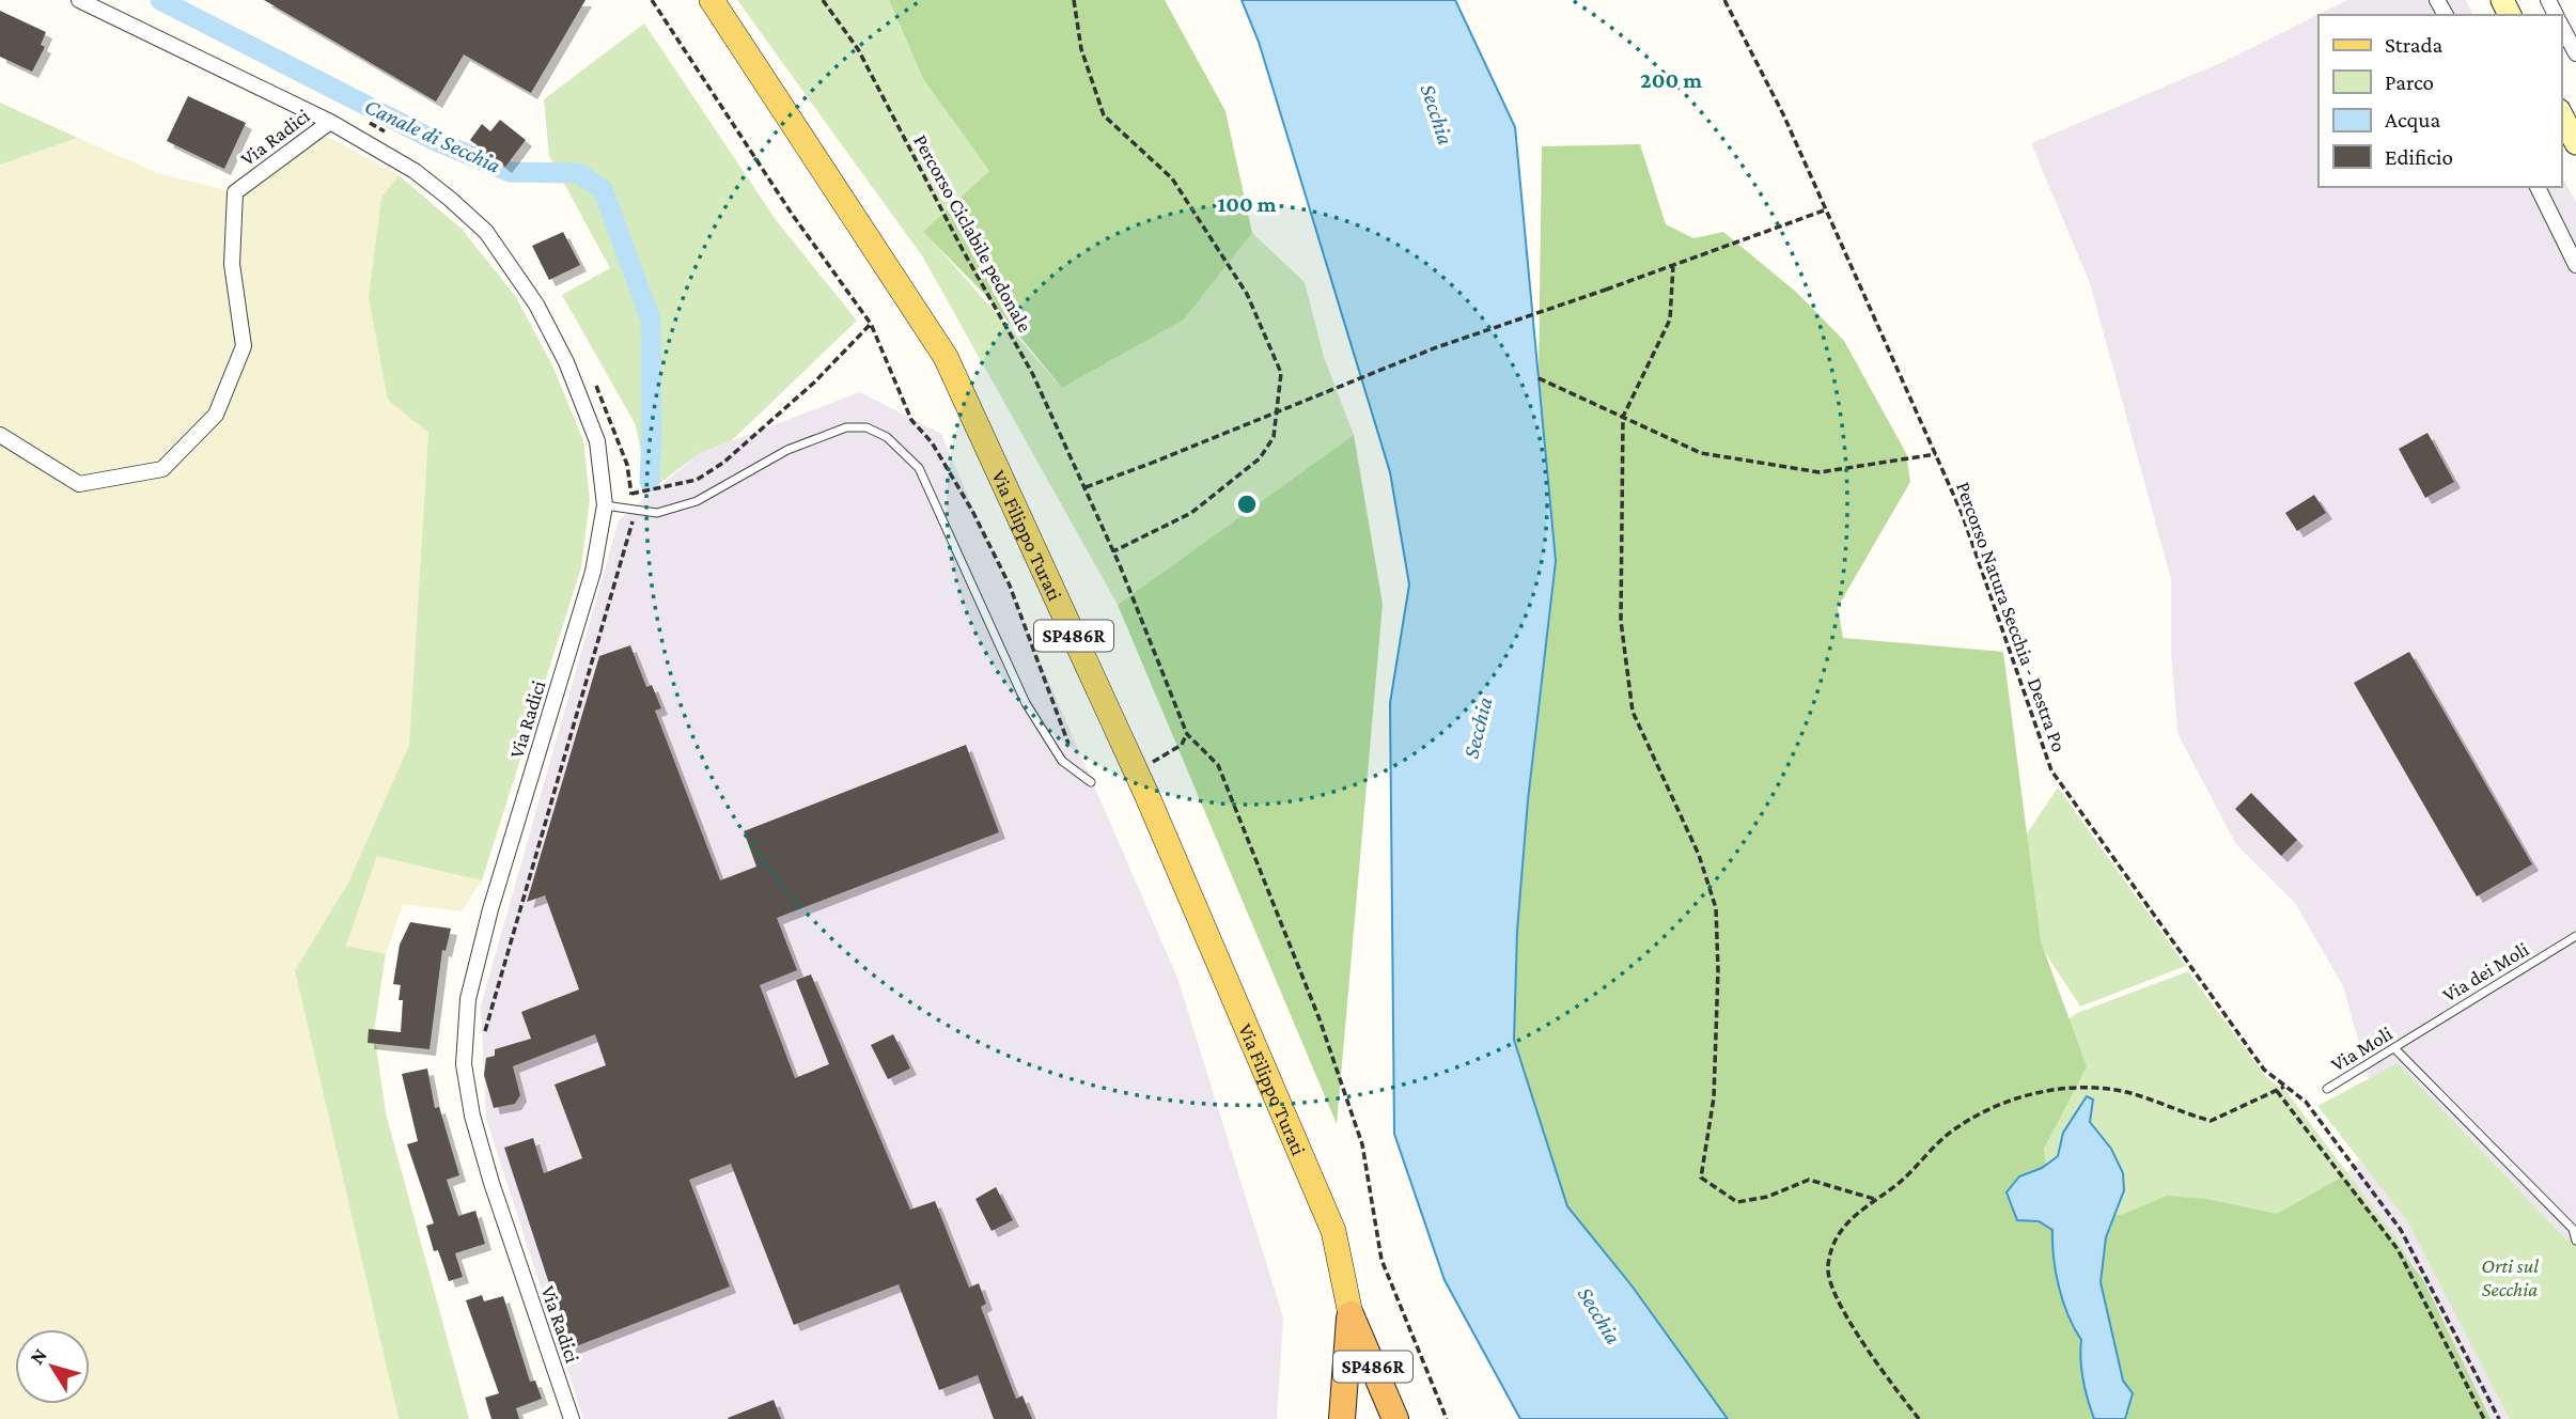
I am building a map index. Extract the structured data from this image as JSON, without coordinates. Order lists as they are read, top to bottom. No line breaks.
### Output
{"streets":{"highway":["SP486R"],"main road":["Via Filippo Turati"],"street":["Via Radici"],"lane":["Via dei Moli","Via Moli"],"path":["Percorso Ciclabile pedonale","Percorso Natura Secchia - Destra Po"]},"crossings":[["Via Filippo Turati","SP486R"],["Via dei Moli","Via Moli"]],"water":["Secchia","Canale di Secchia"],"parks":["Orti sul Secchia"],"legend":["Strada","Parco","Acqua","Edificio"],"north":"top left","rings":["200 m","100 m"]}
